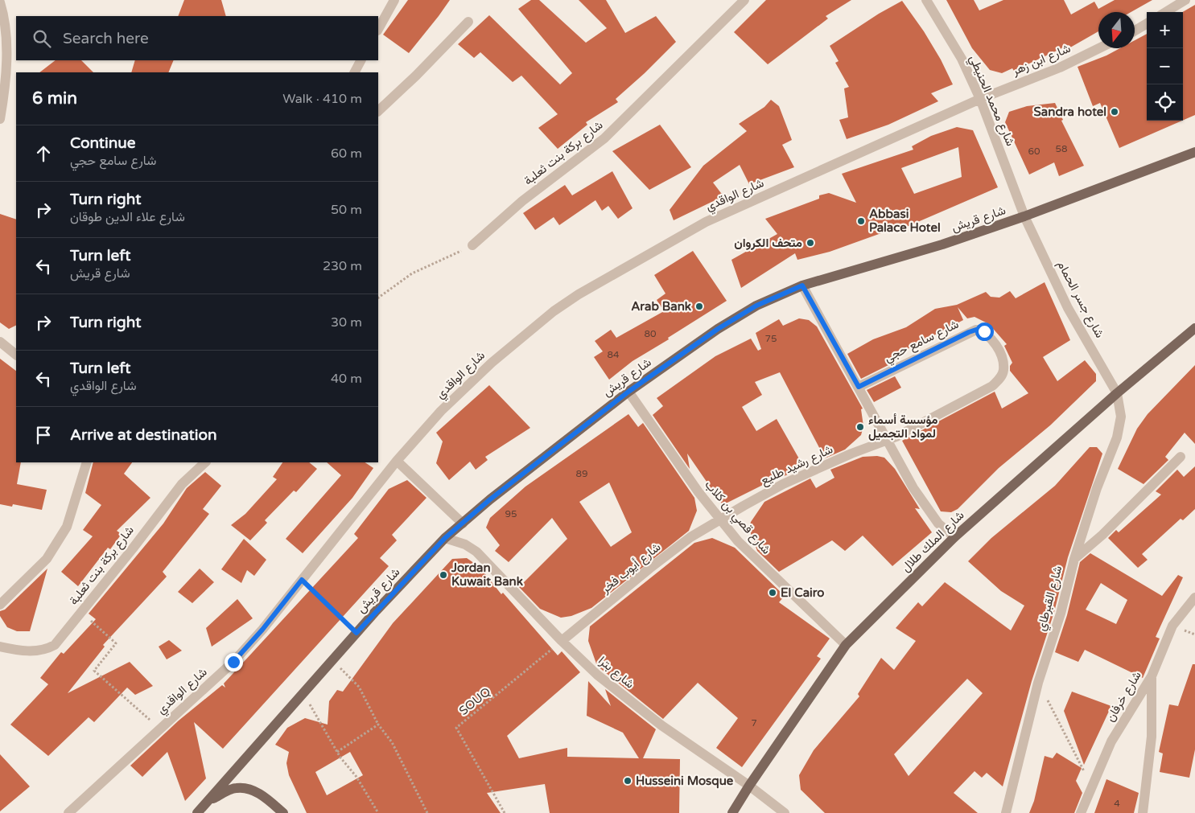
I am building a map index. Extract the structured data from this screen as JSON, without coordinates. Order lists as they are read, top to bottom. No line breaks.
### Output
{"streets":{"main road":["شارع قريش","شارع الملك طلال"],"street":["شارع ابن زهر","شارع محمد الحنيطي","شارع بركة بنت ثعلبة","شارع الواقدي","شارع جسر الحمام","شارع سامع حجي","شارع رشيد طليع","شارع قصي بن كلاب","شارع أيوب فخر","شارع القبرطاي","شارع بترا","شارع خرفان"],"path":["SOUQ"]},"crossings":[["شارع ابن زهر","شارع محمد الحنيطي"],["شارع ابن زهر","شارع الواقدي"],["شارع محمد الحنيطي","شارع الواقدي"],["شارع محمد الحنيطي","شارع قريش"],["شارع محمد الحنيطي","شارع جسر الحمام"],["شارع قريش","شارع جسر الحمام"],["شارع قريش","شارع قصي بن كلاب"],["شارع قريش","شارع بترا"],["شارع جسر الحمام","شارع الملك طلال"],["شارع جسر الحمام","شارع القبرطاي"],["شارع سامع حجي","شارع رشيد طليع"],["شارع رشيد طليع","شارع قصي بن كلاب"],["شارع رشيد طليع","شارع أيوب فخر"],["شارع قصي بن كلاب","شارع الملك طلال"],["شارع قصي بن كلاب","شارع أيوب فخر"],["شارع الملك طلال","شارع القبرطاي"],["شارع الملك طلال","شارع بترا"],["شارع أيوب فخر","شارع بترا"],["شارع أيوب فخر","SOUQ"],["شارع بترا","SOUQ"]],"places":["Sandra hotel","Abbasi Palace Hotel","متحف الكروان","Arab Bank","مؤسسة أسماء لمواد التجميل","Jordan Kuwait Bank","El Cairo","Husseini Mosque"],"house_numbers":["58","60","80","75","84","89","95","7","4"],"north":"bottom","page":{"map_buttons":["+","−"],"search":"Search here","heading":["6 min","Walk · 410 m"],"list":[["Continue","شارع سامع حجي","60 m"],["Turn right","شارع علاء الدين طوقان","50 m"],["Turn left","شارع قريش","230 m"],["Turn right","30 m"],["Turn left","شارع الواقدي","40 m"],"Arrive at destination"]}}
